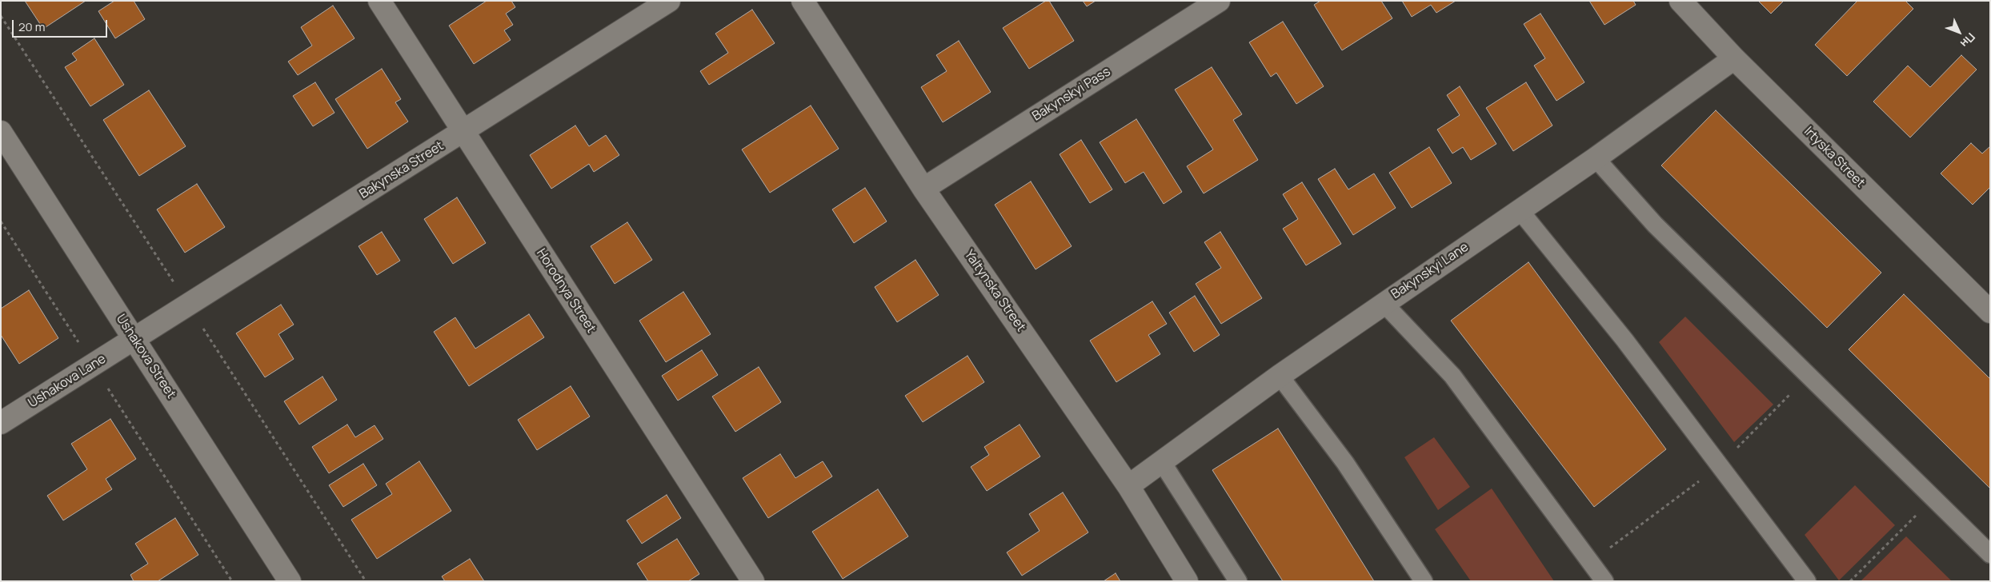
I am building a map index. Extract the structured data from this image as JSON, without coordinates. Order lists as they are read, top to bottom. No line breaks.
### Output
{"streets":{"street":["Bakynskyi Pass","Irtyska Street","Bakynska Street","Bakynskyi Lane","Horodnya Street","Yaltynska Street","Ushakova Street","Ushakova Lane"]},"crossings":[["Bakynskyi Pass","Yaltynska Street"],["Irtyska Street","Bakynskyi Lane"],["Bakynska Street","Horodnya Street"],["Bakynska Street","Ushakova Street"],["Bakynska Street","Ushakova Lane"],["Bakynskyi Lane","Yaltynska Street"],["Ushakova Street","Ushakova Lane"]],"scale_bar":"20 m","north":"bottom right"}
